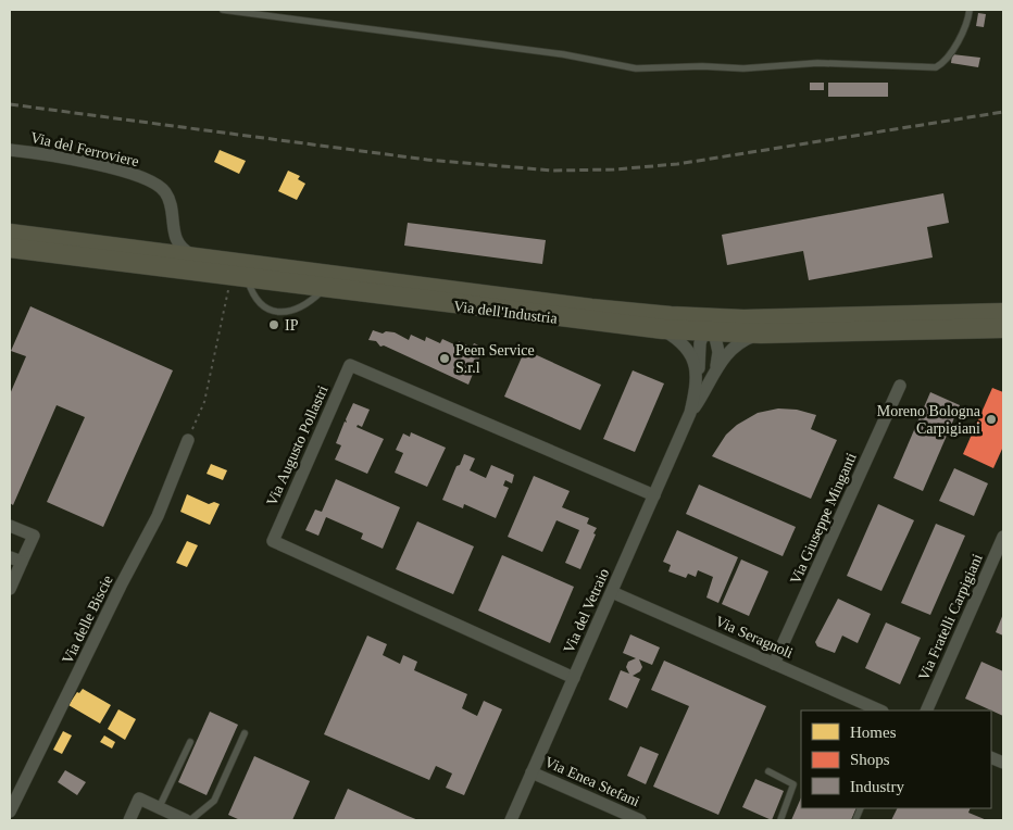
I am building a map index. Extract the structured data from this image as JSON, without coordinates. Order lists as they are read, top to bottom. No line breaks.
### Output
{"streets":{"main road":["Via dell'Industria"],"street":["Via del Ferroviere","Via Augusto Pollastri","Via Giuseppe Minganti","Via del Vetraio","Via Fratelli Carpigiani","Via delle Biscie","Via Seragnoli","Via Enea Stefani"]},"crossings":[["Via del Ferroviere","Via dell'Industria"],["Via dell'Industria","Via del Vetraio"],["Via Augusto Pollastri","Via del Vetraio"],["Via Giuseppe Minganti","Via Seragnoli"],["Via del Vetraio","Via Seragnoli"],["Via del Vetraio","Via Enea Stefani"]],"places":["IP","Peen Service S.r.l","Moreno Bologna Carpigiani"],"legend":["Homes","Shops","Industry"]}
